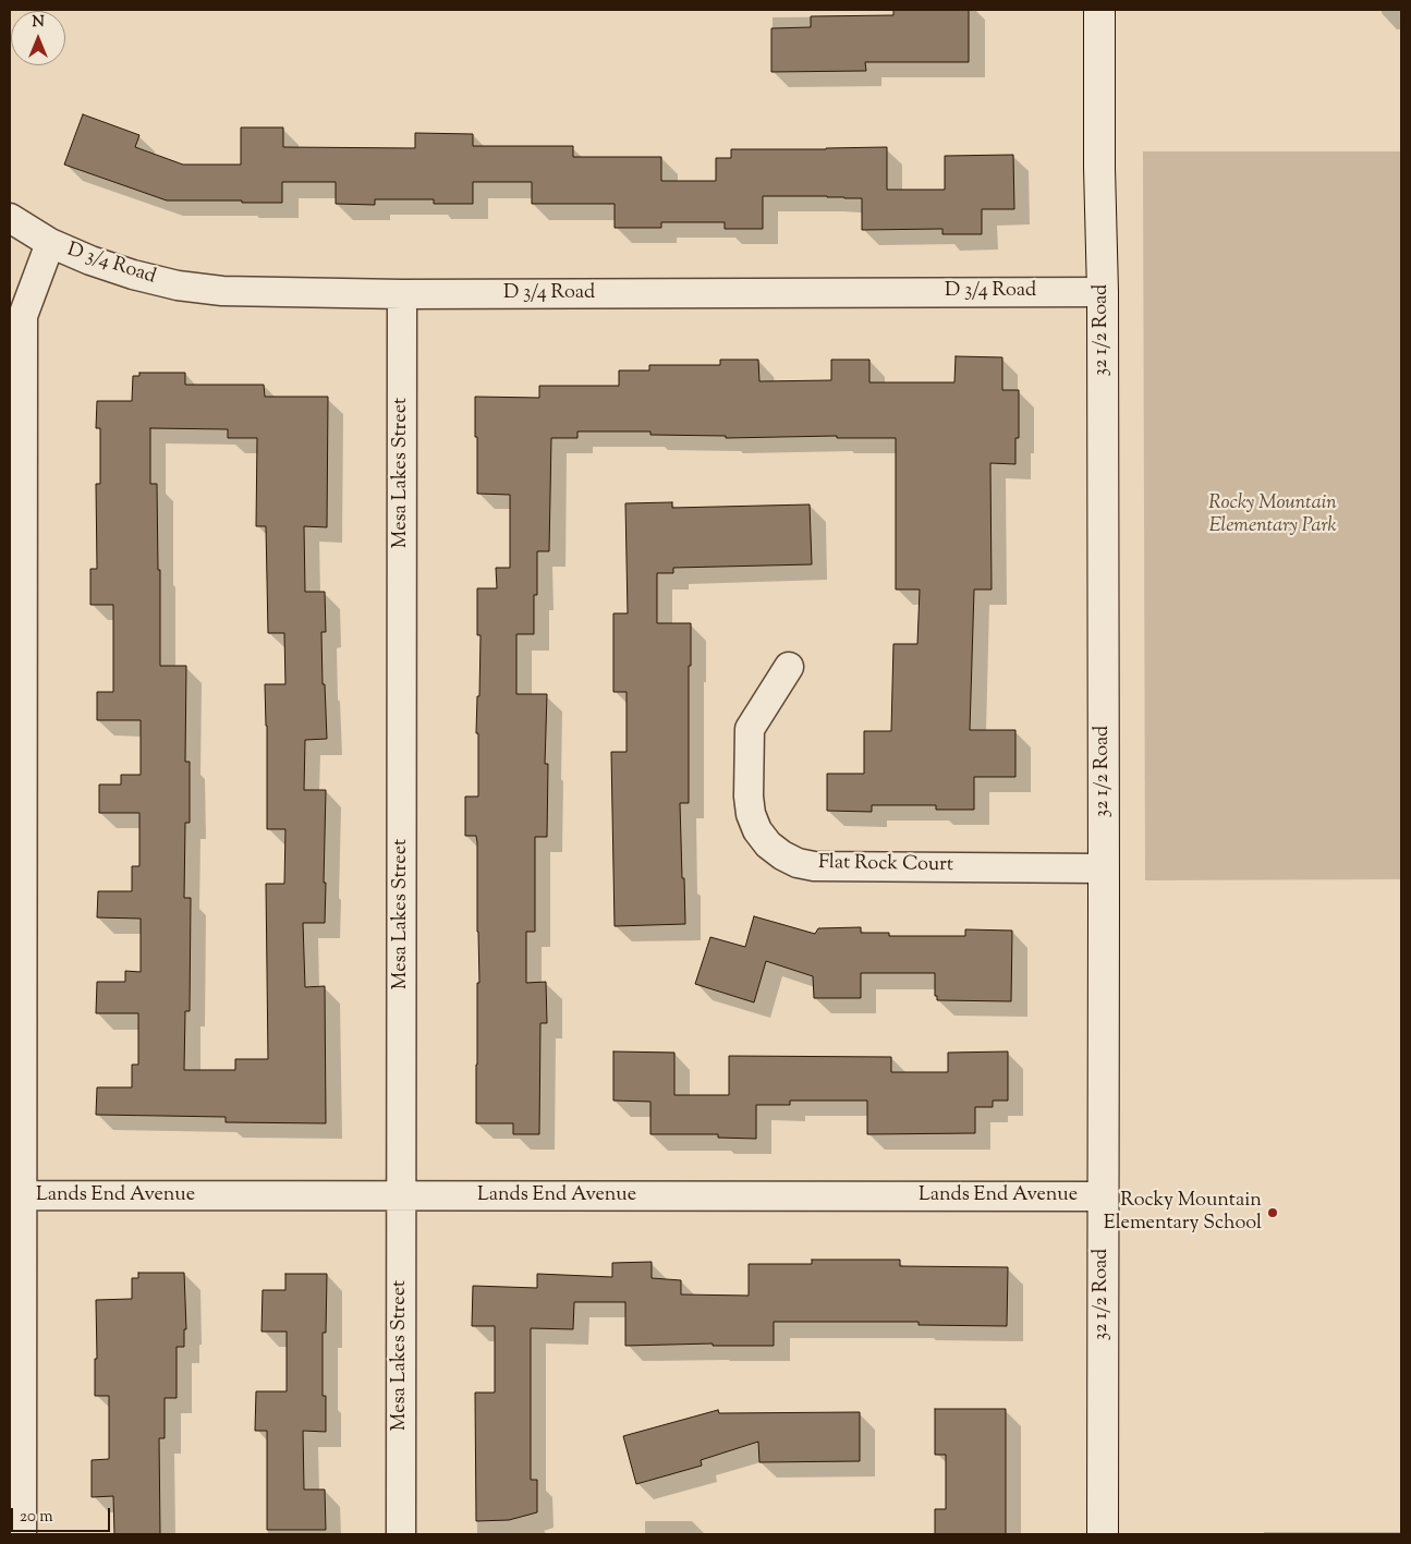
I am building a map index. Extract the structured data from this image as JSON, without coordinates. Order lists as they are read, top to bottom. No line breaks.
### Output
{"streets":{"street":["D 3/4 Road","32 1/2 Road","Mesa Lakes Street","Flat Rock Court","Lands End Avenue"]},"crossings":[["D 3/4 Road","32 1/2 Road"],["D 3/4 Road","Mesa Lakes Street"],["32 1/2 Road","Flat Rock Court"],["32 1/2 Road","Lands End Avenue"],["Mesa Lakes Street","Lands End Avenue"]],"parks":["Rocky Mountain Elementary Park"],"places":["Rocky Mountain Elementary School"],"scale_bar":"20 m","north":"top"}
